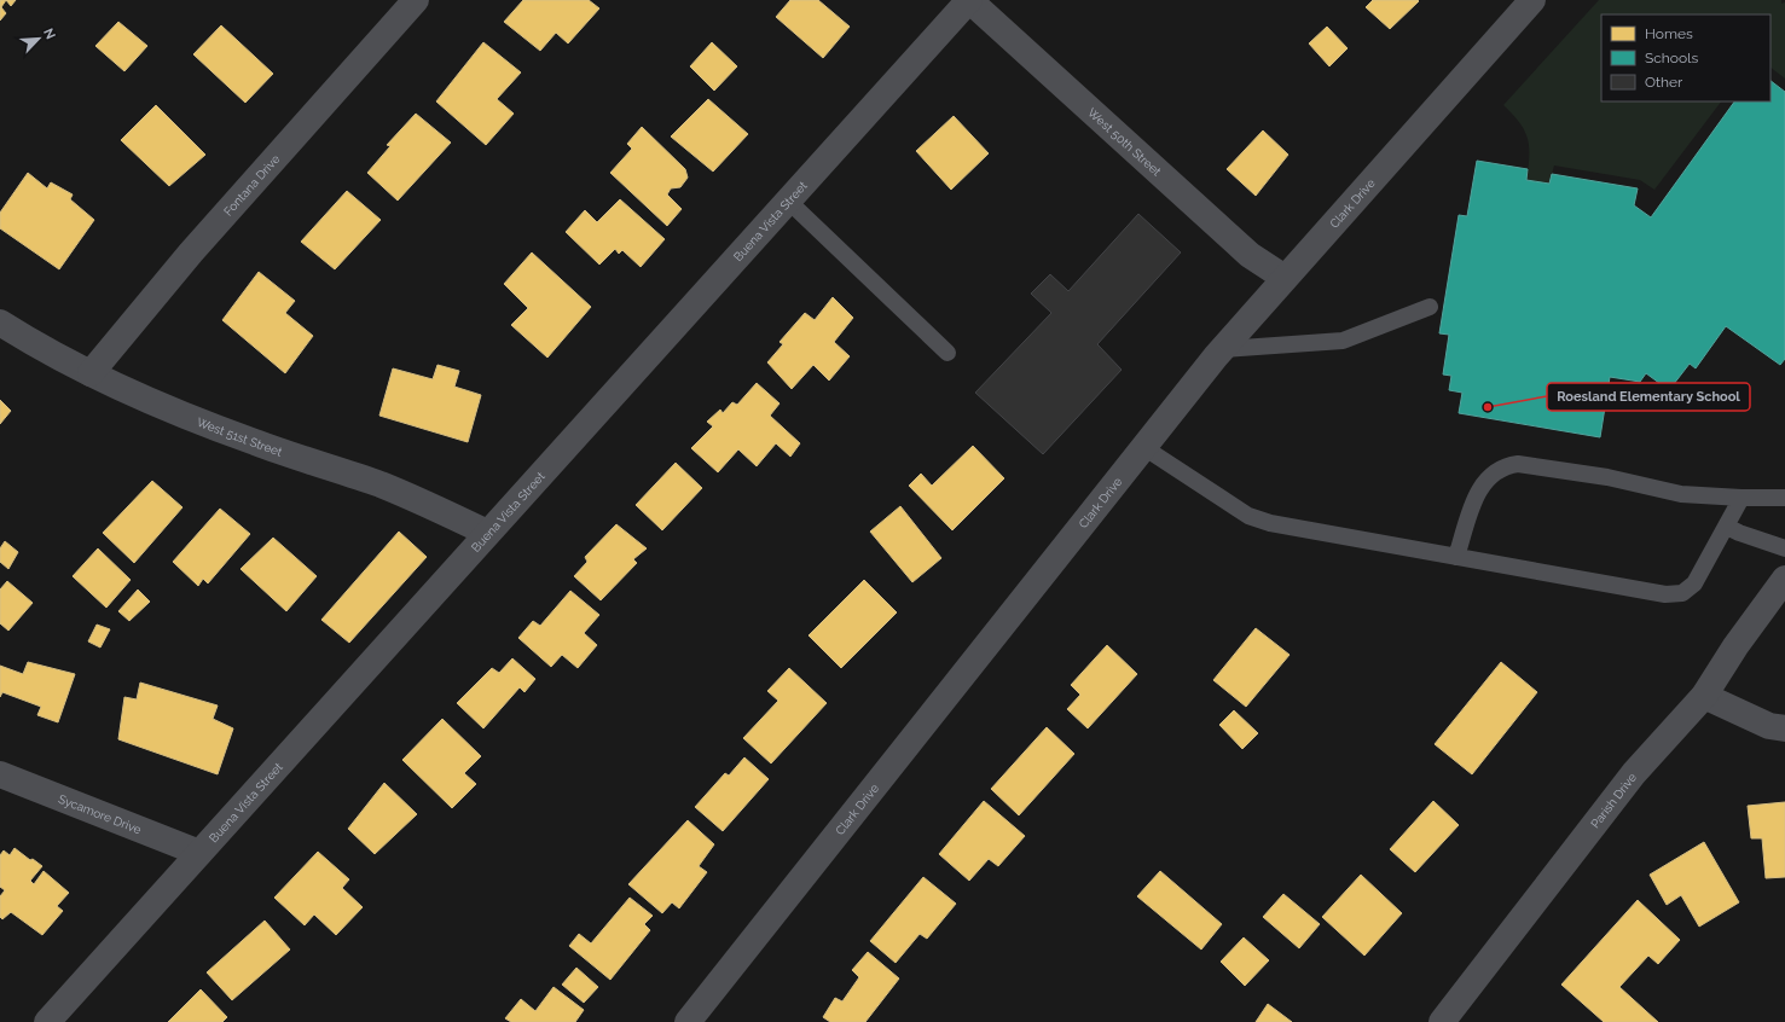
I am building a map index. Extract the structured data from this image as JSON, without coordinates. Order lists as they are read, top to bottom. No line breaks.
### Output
{"streets":{"street":["West 50th Street","Fontana Drive","Clark Drive","Buena Vista Street","West 51st Street","Parish Drive","Sycamore Drive"]},"crossings":[["West 50th Street","Clark Drive"],["West 50th Street","Buena Vista Street"],["Fontana Drive","West 51st Street"],["Buena Vista Street","West 51st Street"],["Buena Vista Street","Sycamore Drive"]],"places":["Roesland Elementary School"],"legend":["Homes","Schools","Other"],"north":"top right"}
